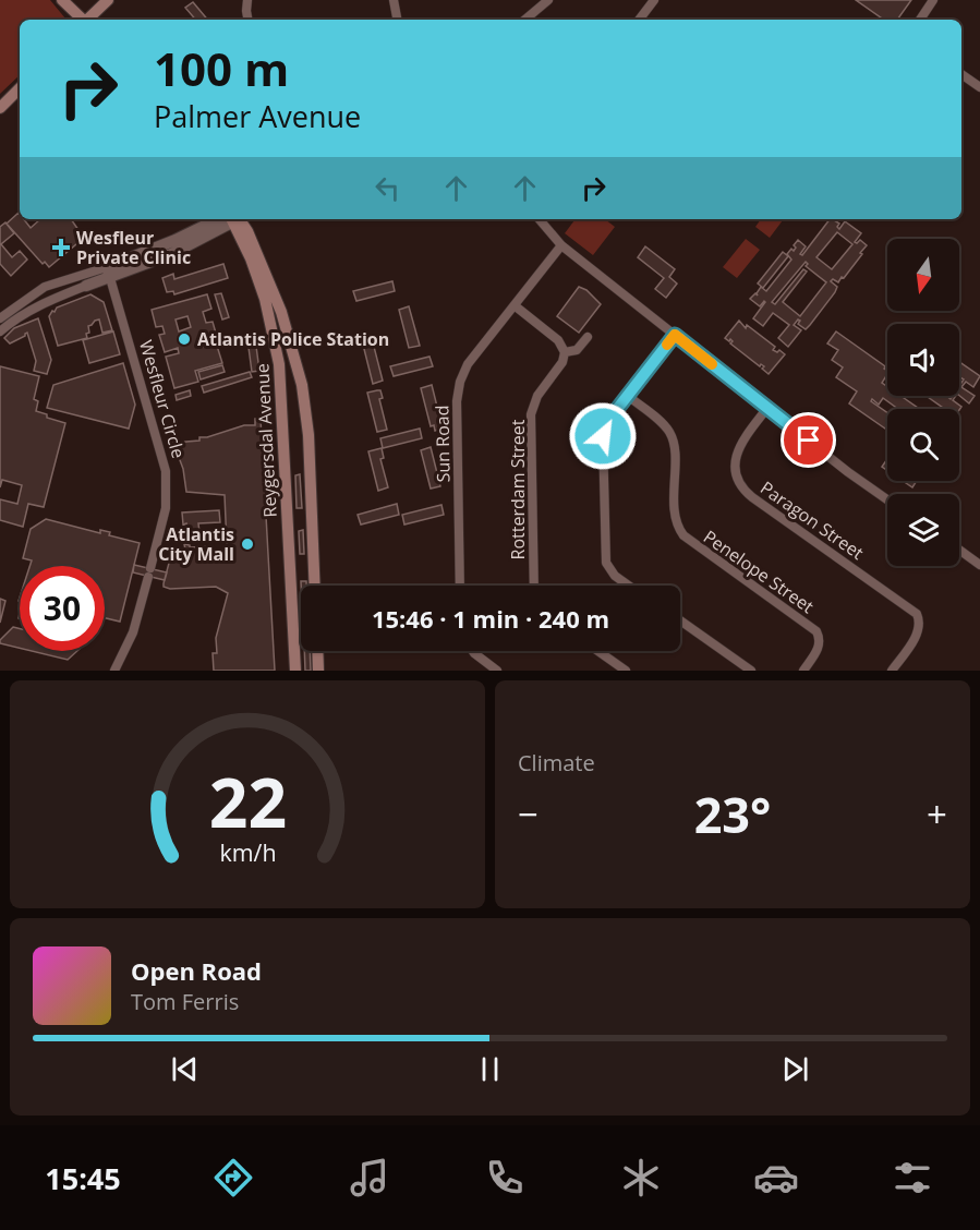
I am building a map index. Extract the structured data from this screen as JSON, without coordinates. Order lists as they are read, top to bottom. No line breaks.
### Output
{"streets":{"main road":["Reygersdal Avenue"],"street":["Wesfleur Circle","Sun Road","Rotterdam Street","Paragon Street","Penelope Street"]},"places":{"health":["Wesfleur Private Clinic"],"other":["Atlantis Police Station","Atlantis City Mall"]},"north":"bottom","page":{"turn":["100 m","Palmer Avenue"],"limit":"30","trip":"15:46 · 1 min · 240 m","tile":"Climate","heat":["−","23°","+"],"song":["Open Road","Tom Ferris"],"tabs":"15:45","gauge":["22","km/h"]}}
